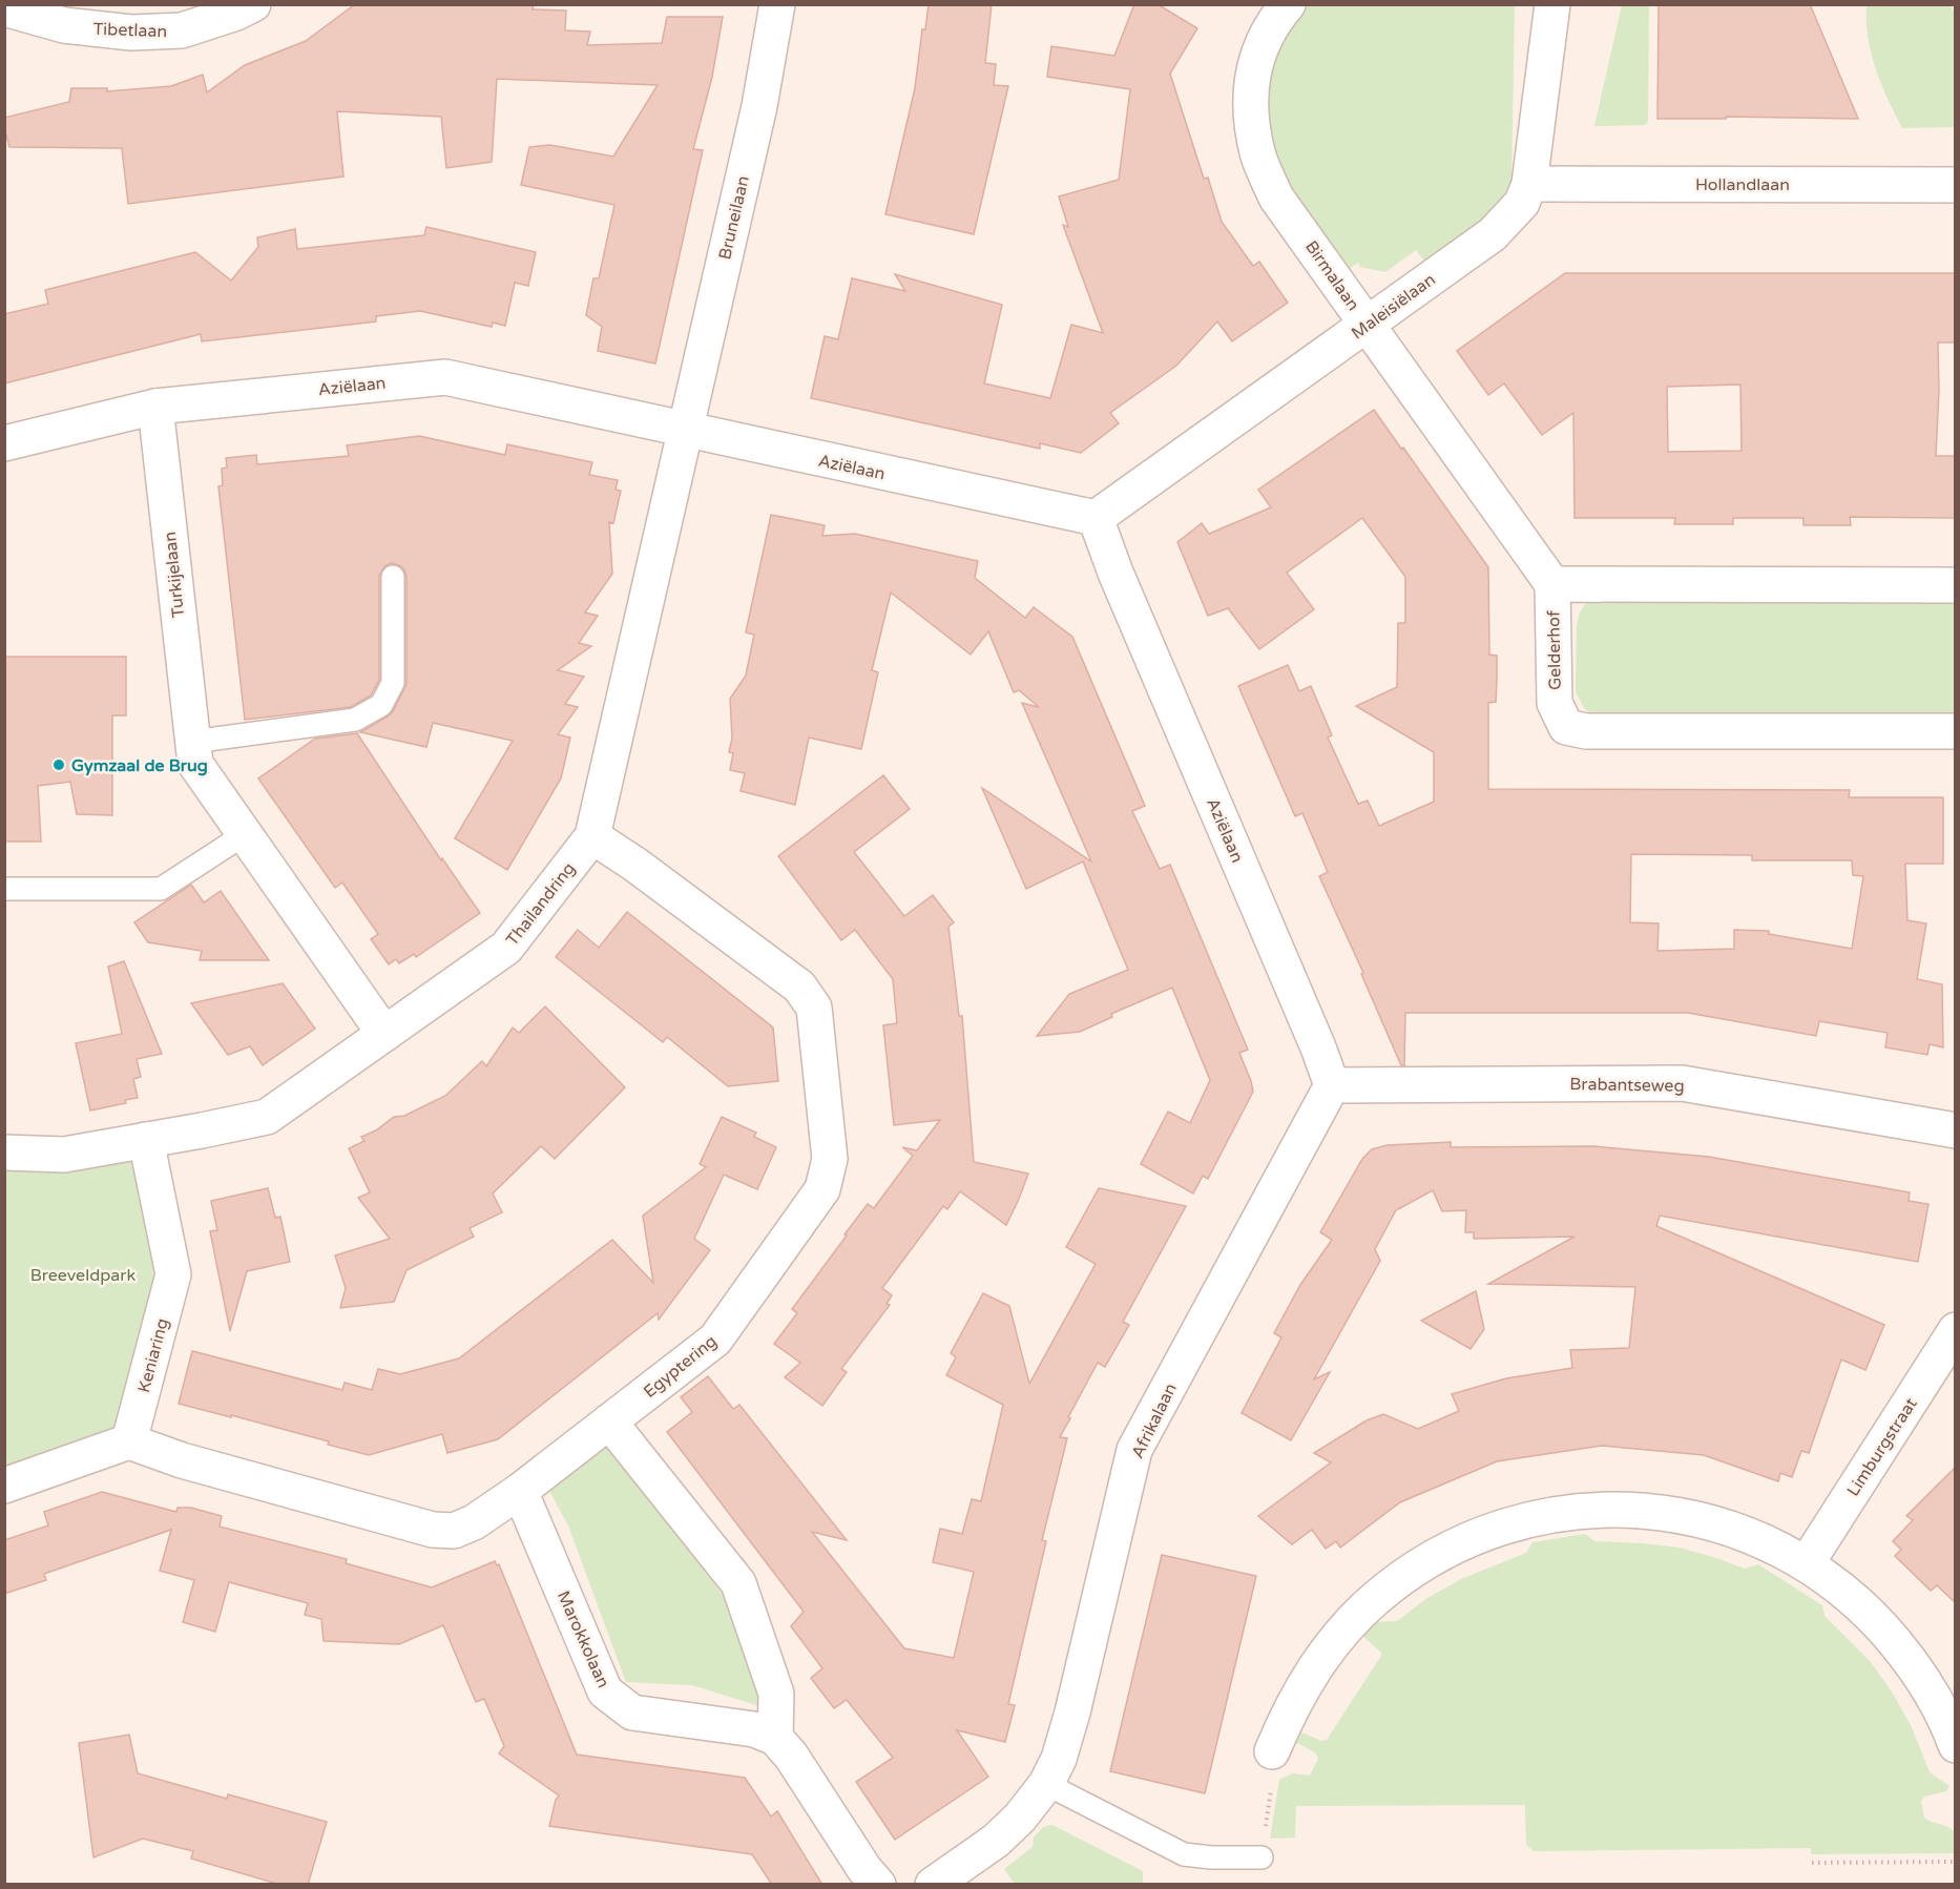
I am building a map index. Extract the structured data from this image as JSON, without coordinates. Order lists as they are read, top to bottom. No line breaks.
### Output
{"streets":{"street":["Tibetlaan","Hollandlaan","Bruneilaan","Birmalaan","Maleisiëlaan","Aziëlaan","Turkijelaan","Gelderhof","Thailandring","Brabantseweg","Keniaring","Egyptering","Afrikalaan","Limburgstraat","Marokkolaan"]},"crossings":[["Hollandlaan","Maleisiëlaan"],["Bruneilaan","Aziëlaan"],["Bruneilaan","Thailandring"],["Birmalaan","Maleisiëlaan"],["Birmalaan","Gelderhof"],["Maleisiëlaan","Aziëlaan"],["Aziëlaan","Turkijelaan"],["Aziëlaan","Thailandring"],["Aziëlaan","Brabantseweg"],["Aziëlaan","Afrikalaan"],["Turkijelaan","Thailandring"],["Thailandring","Keniaring"],["Thailandring","Egyptering"],["Brabantseweg","Afrikalaan"],["Keniaring","Egyptering"],["Egyptering","Marokkolaan"]],"parks":["Breeveldpark"],"places":["Gymzaal de Brug"]}
